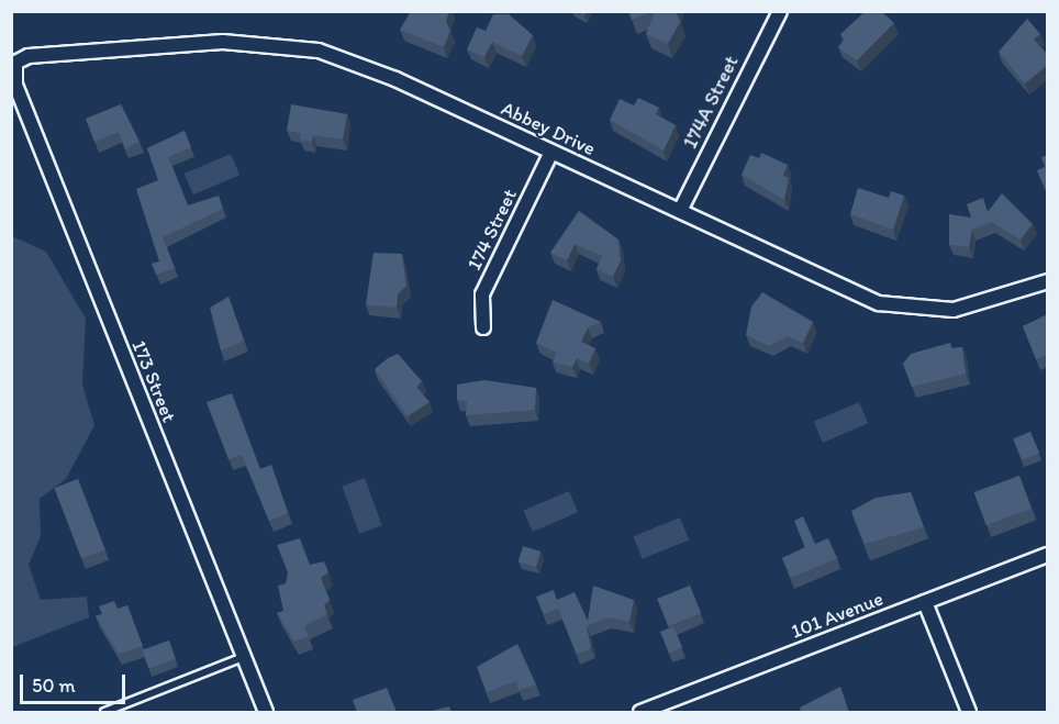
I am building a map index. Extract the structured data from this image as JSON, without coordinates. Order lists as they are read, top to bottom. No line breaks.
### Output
{"streets":{"street":["174A Street","Abbey Drive","174 Street","173 Street","101 Avenue"]},"crossings":[["174A Street","Abbey Drive"],["Abbey Drive","174 Street"],["Abbey Drive","173 Street"]],"scale_bar":"50 m"}
